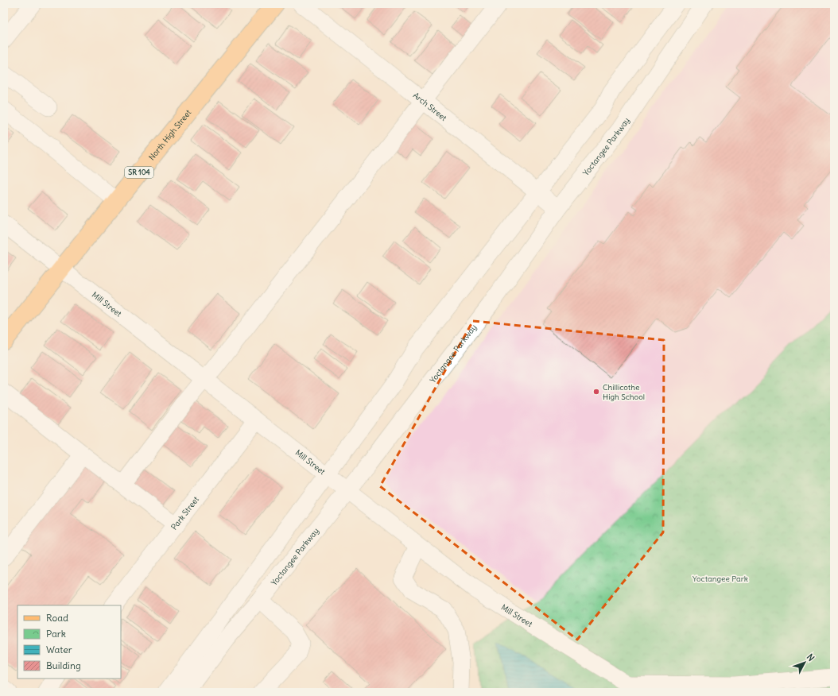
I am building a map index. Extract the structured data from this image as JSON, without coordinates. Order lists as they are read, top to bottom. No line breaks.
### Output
{"streets":{"main road":["North High Street","SR 104"],"street":["Arch Street","Yoctangee Parkway","Mill Street","Park Street"]},"crossings":[["Arch Street","Yoctangee Parkway"],["North High Street","Mill Street"],["Yoctangee Parkway","Mill Street"],["Mill Street","Park Street"]],"parks":["Yoctangee Park"],"places":["Chillicothe High School"],"legend":["Road","Park","Water","Building"],"north":"top right"}
